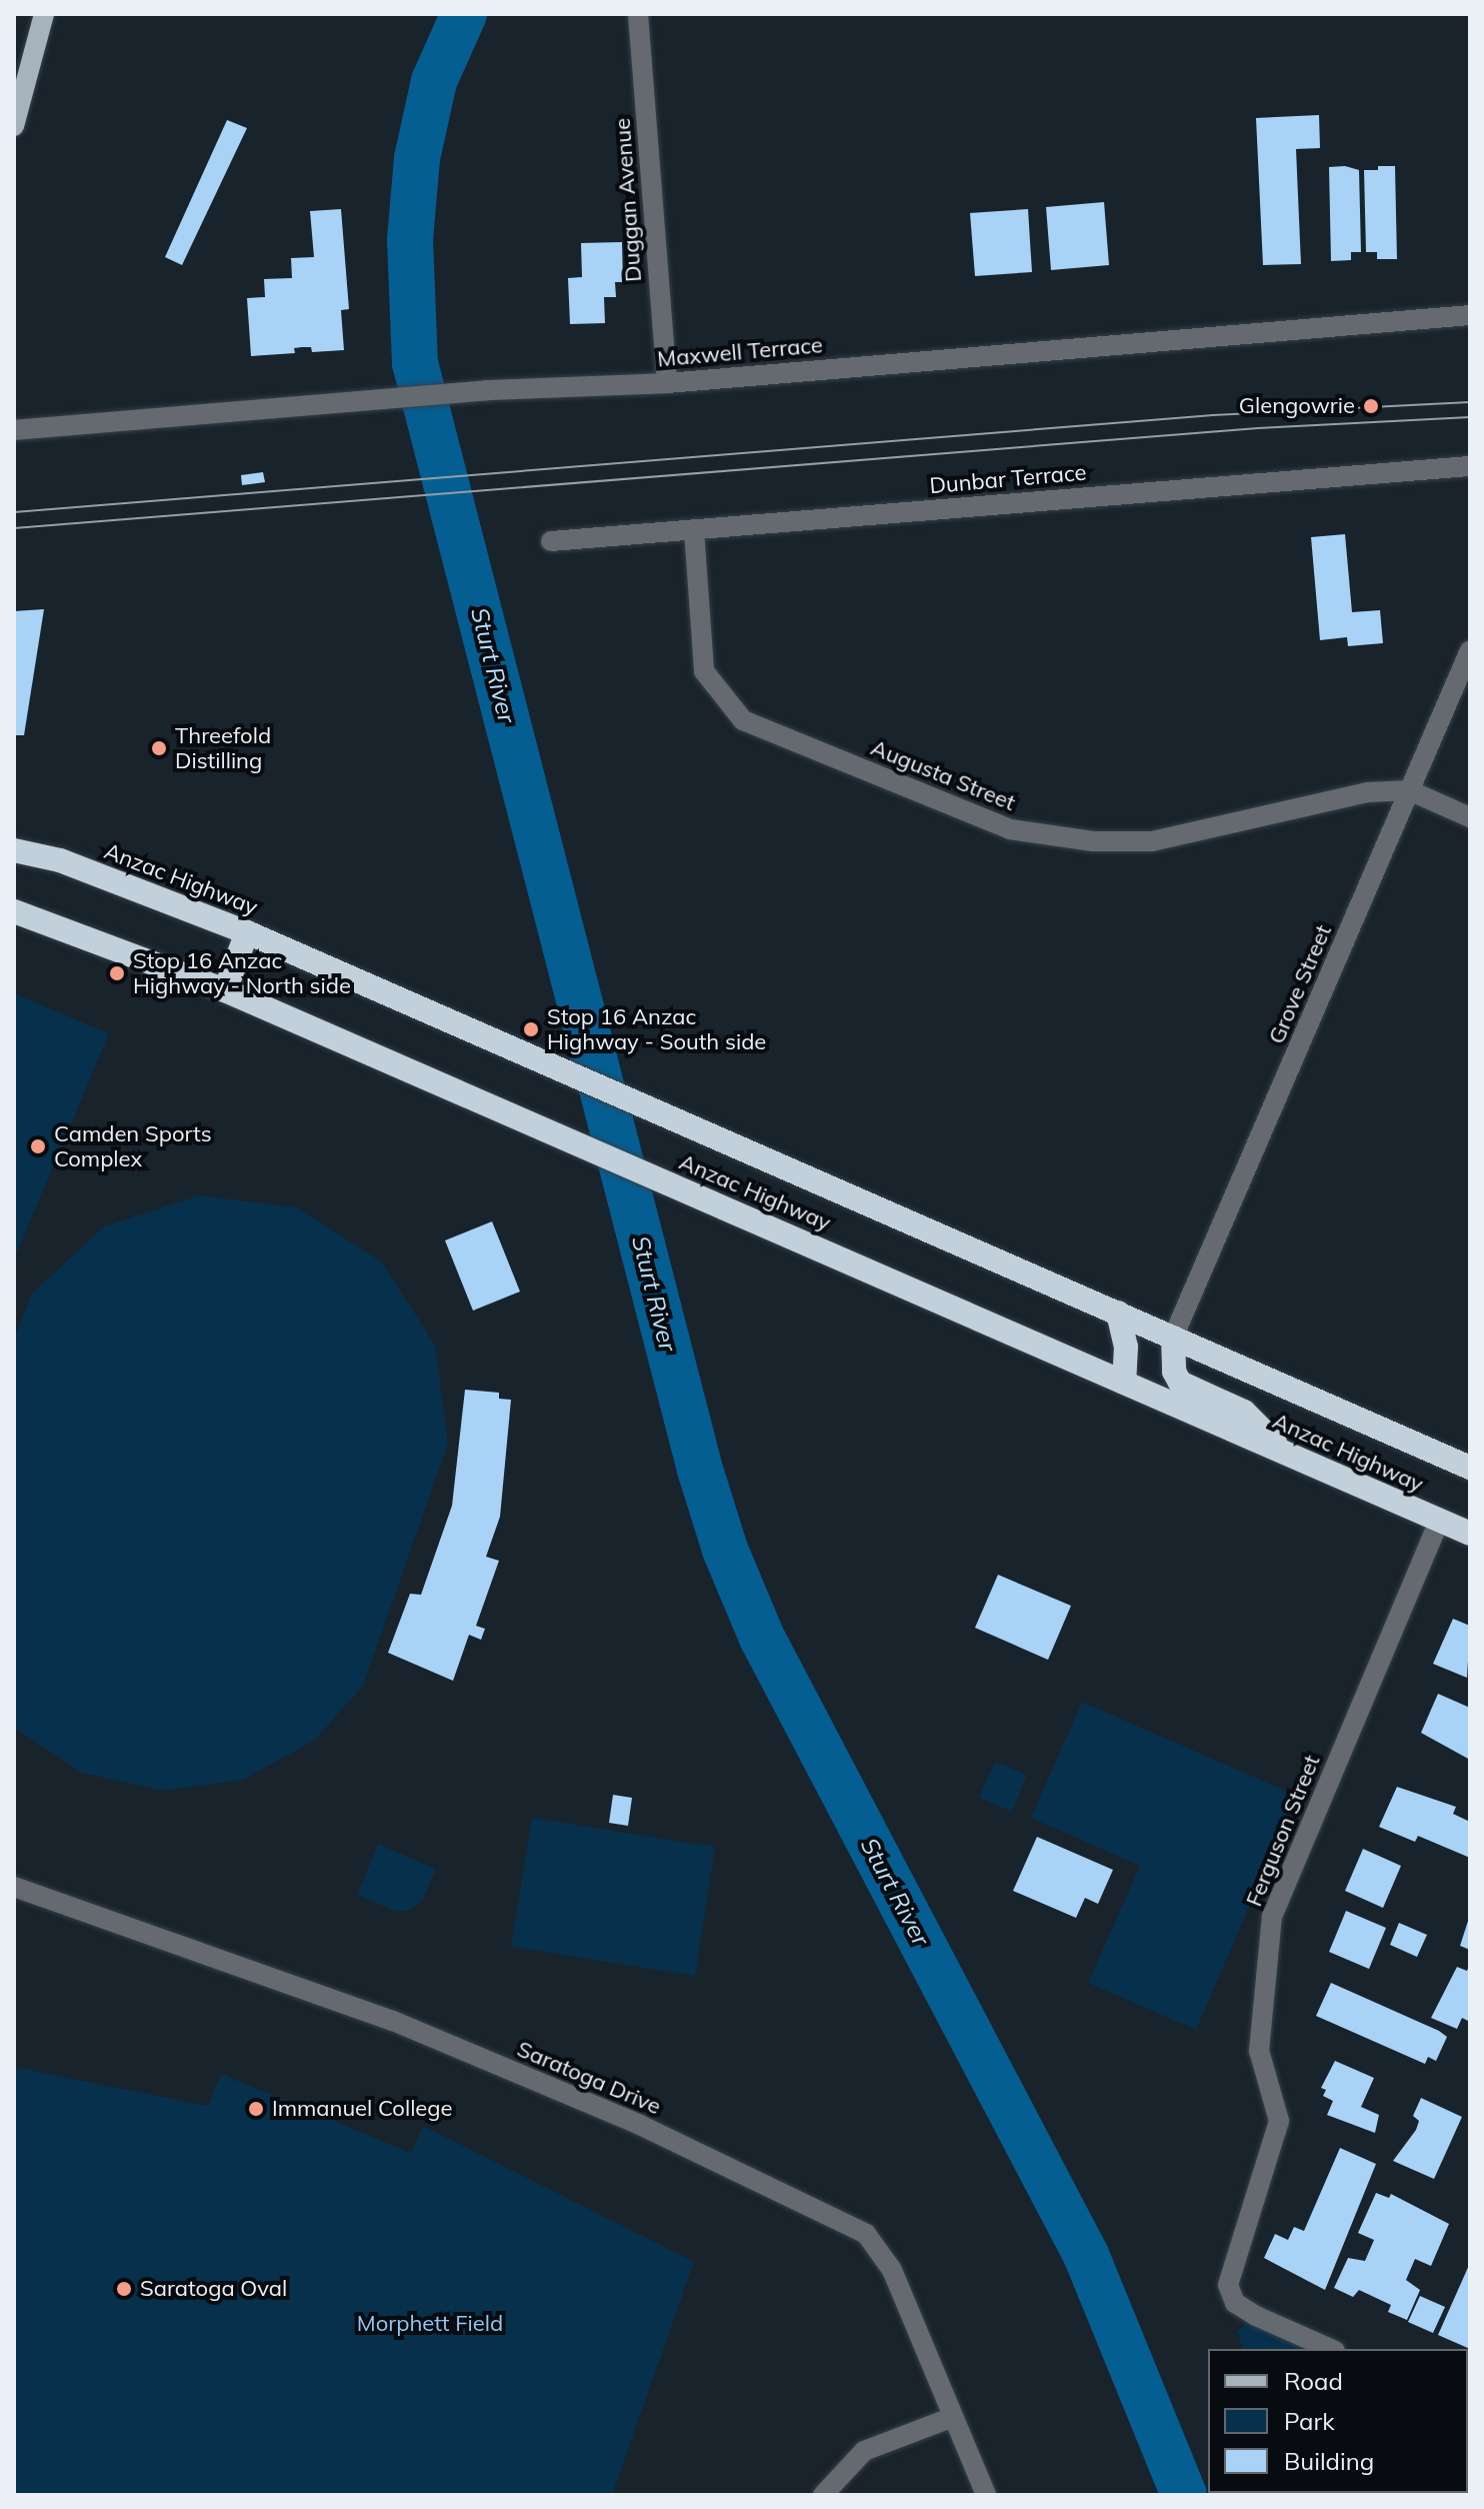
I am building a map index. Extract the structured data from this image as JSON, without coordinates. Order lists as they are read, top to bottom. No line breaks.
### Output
{"streets":{"highway":["Anzac Highway"],"street":["Duggan Avenue","Maxwell Terrace","Dunbar Terrace","Augusta Street","Grove Street","Ferguson Street","Saratoga Drive"]},"crossings":[["Duggan Avenue","Maxwell Terrace"],["Dunbar Terrace","Augusta Street"],["Augusta Street","Grove Street"],["Anzac Highway","Grove Street"],["Anzac Highway","Ferguson Street"]],"water":["Sturt River"],"parks":["Morphett Field"],"places":["Glengowrie","Threefold Distilling","Stop 16 Anzac Highway - North side","Stop 16 Anzac Highway - South side","Camden Sports Complex","Immanuel College","Saratoga Oval"],"legend":["Road","Park","Building"]}
